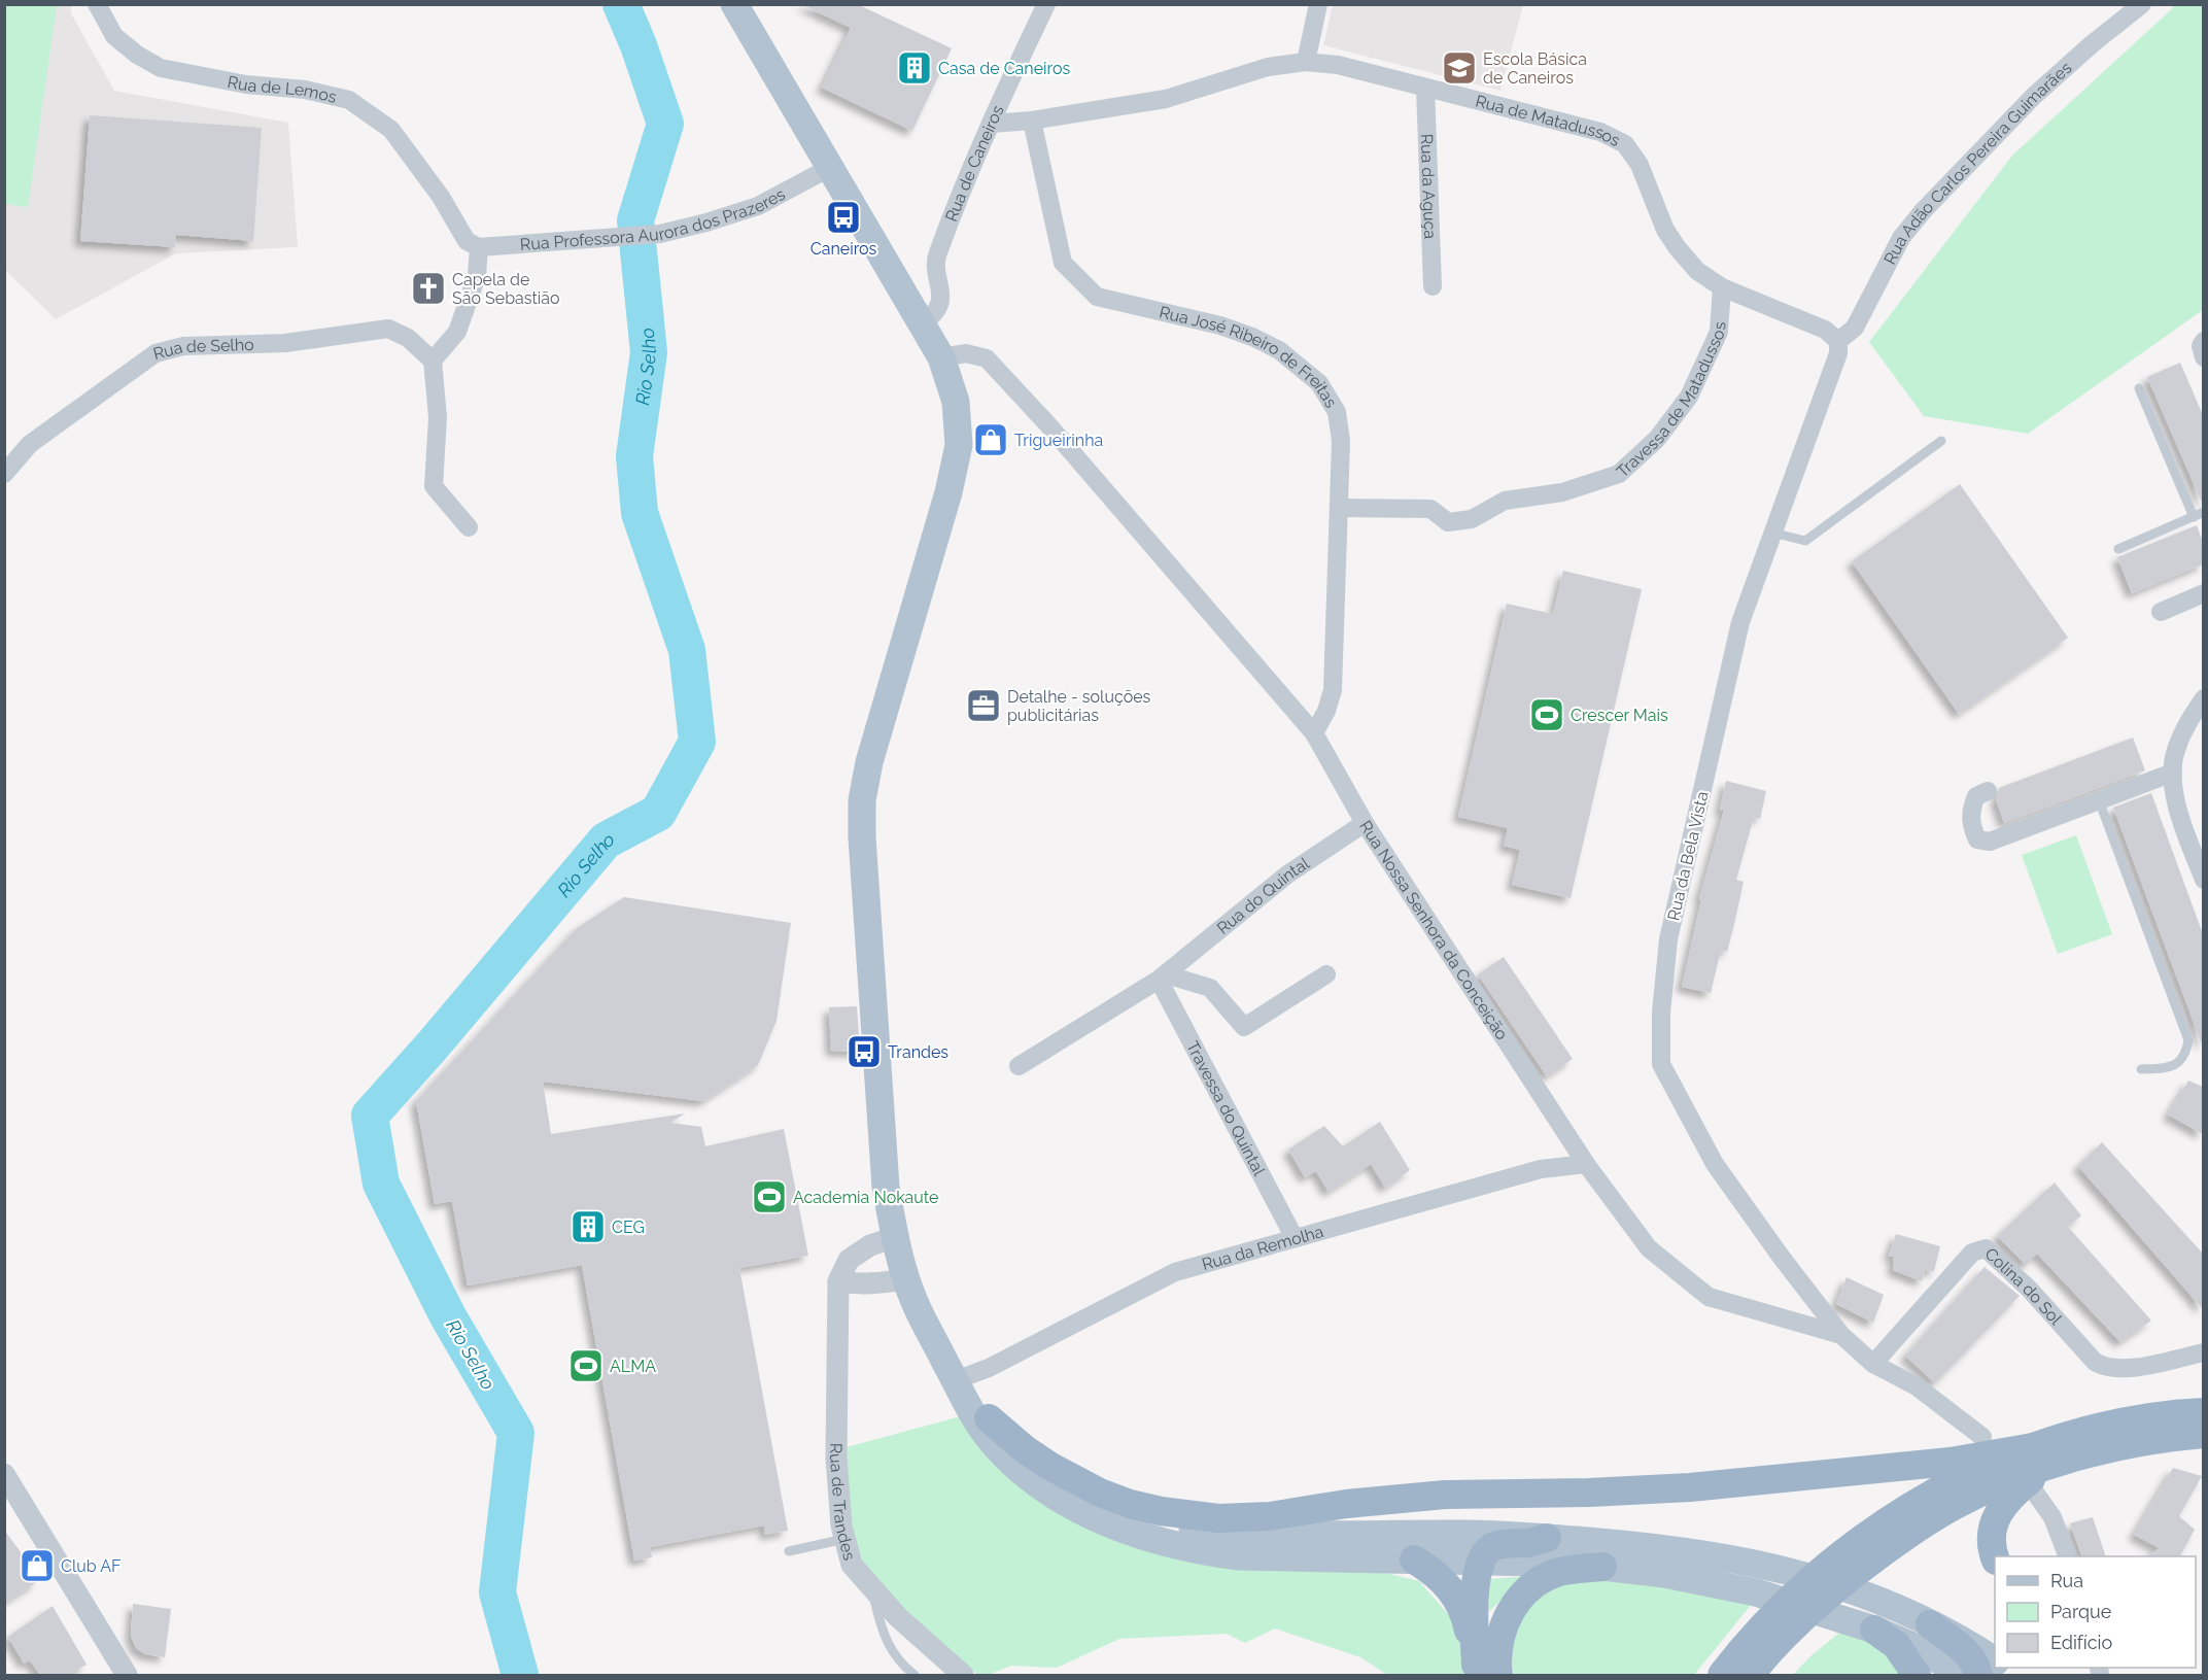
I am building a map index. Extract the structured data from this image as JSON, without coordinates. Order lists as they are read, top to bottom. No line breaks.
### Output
{"streets":{"street":["Rua de Lemos","Rua de Matadussos","Rua Adão Carlos Pereira Guimarães","Rua de Caneiros","Rua da Aguça","Rua Professora Aurora dos Prazeres","Rua de Selho","Rua José Ribeiro de Freitas","Travessa de Matadussos","Rua da Bela Vista","Rua do Quintal","Rua Nossa Senhora da Conceição","Travessa do Quintal","Rua da Remolha","Colina do Sol","Rua de Trandes"]},"crossings":[["Rua de Lemos","Rua Professora Aurora dos Prazeres"],["Rua de Matadussos","Rua Adão Carlos Pereira Guimarães"],["Rua de Matadussos","Rua de Caneiros"],["Rua de Matadussos","Rua da Aguça"],["Rua de Matadussos","Rua José Ribeiro de Freitas"],["Rua de Matadussos","Travessa de Matadussos"],["Rua de Matadussos","Rua da Bela Vista"],["Rua Adão Carlos Pereira Guimarães","Rua da Bela Vista"],["Rua José Ribeiro de Freitas","Travessa de Matadussos"],["Rua José Ribeiro de Freitas","Rua Nossa Senhora da Conceição"],["Rua da Bela Vista","Rua Nossa Senhora da Conceição"],["Rua do Quintal","Rua Nossa Senhora da Conceição"],["Rua do Quintal","Travessa do Quintal"],["Rua Nossa Senhora da Conceição","Rua da Remolha"],["Rua Nossa Senhora da Conceição","Colina do Sol"],["Travessa do Quintal","Rua da Remolha"]],"water":["Rio Selho"],"places":{"building":["Casa de Caneiros","CEG"],"school or university":["Escola Básica de Caneiros"],"bus stop":["Caneiros","Trandes"],"church":["Capela de São Sebastião"],"shop":["Trigueirinha","Club AF"],"office":["Detalhe - soluções publicitárias"],"sports":["Crescer Mais","Academia Nokaute","ALMA"]},"legend":["Rua","Parque","Edifício"]}
